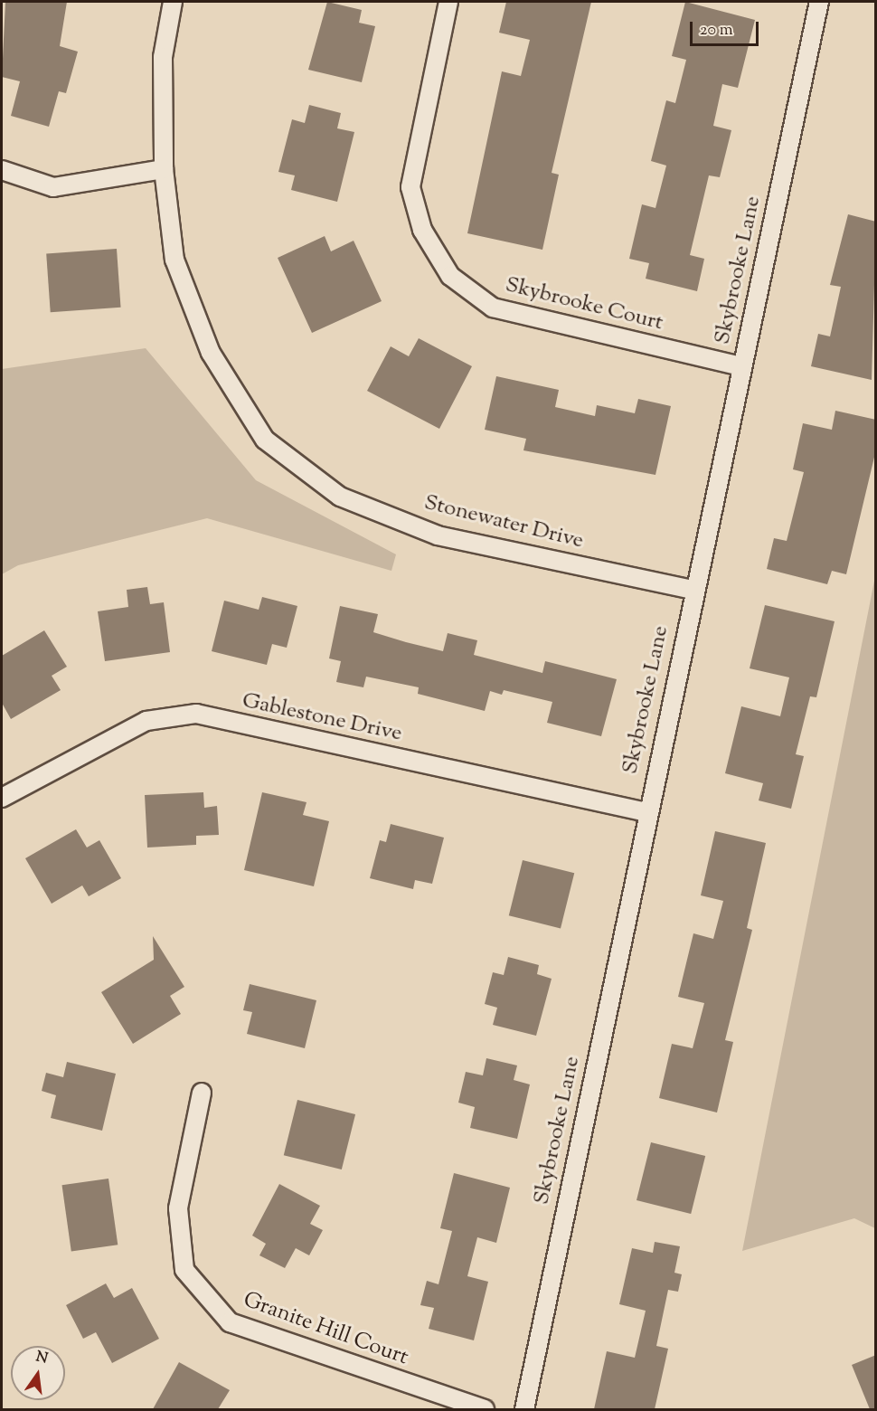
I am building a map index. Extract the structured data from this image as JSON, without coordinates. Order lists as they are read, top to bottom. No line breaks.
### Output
{"streets":{"street":["Skybrooke Lane","Skybrooke Court","Stonewater Drive","Gablestone Drive","Granite Hill Court"]},"crossings":[["Skybrooke Lane","Skybrooke Court"],["Skybrooke Lane","Stonewater Drive"],["Skybrooke Lane","Gablestone Drive"]],"scale_bar":"20 m","north":"top"}
